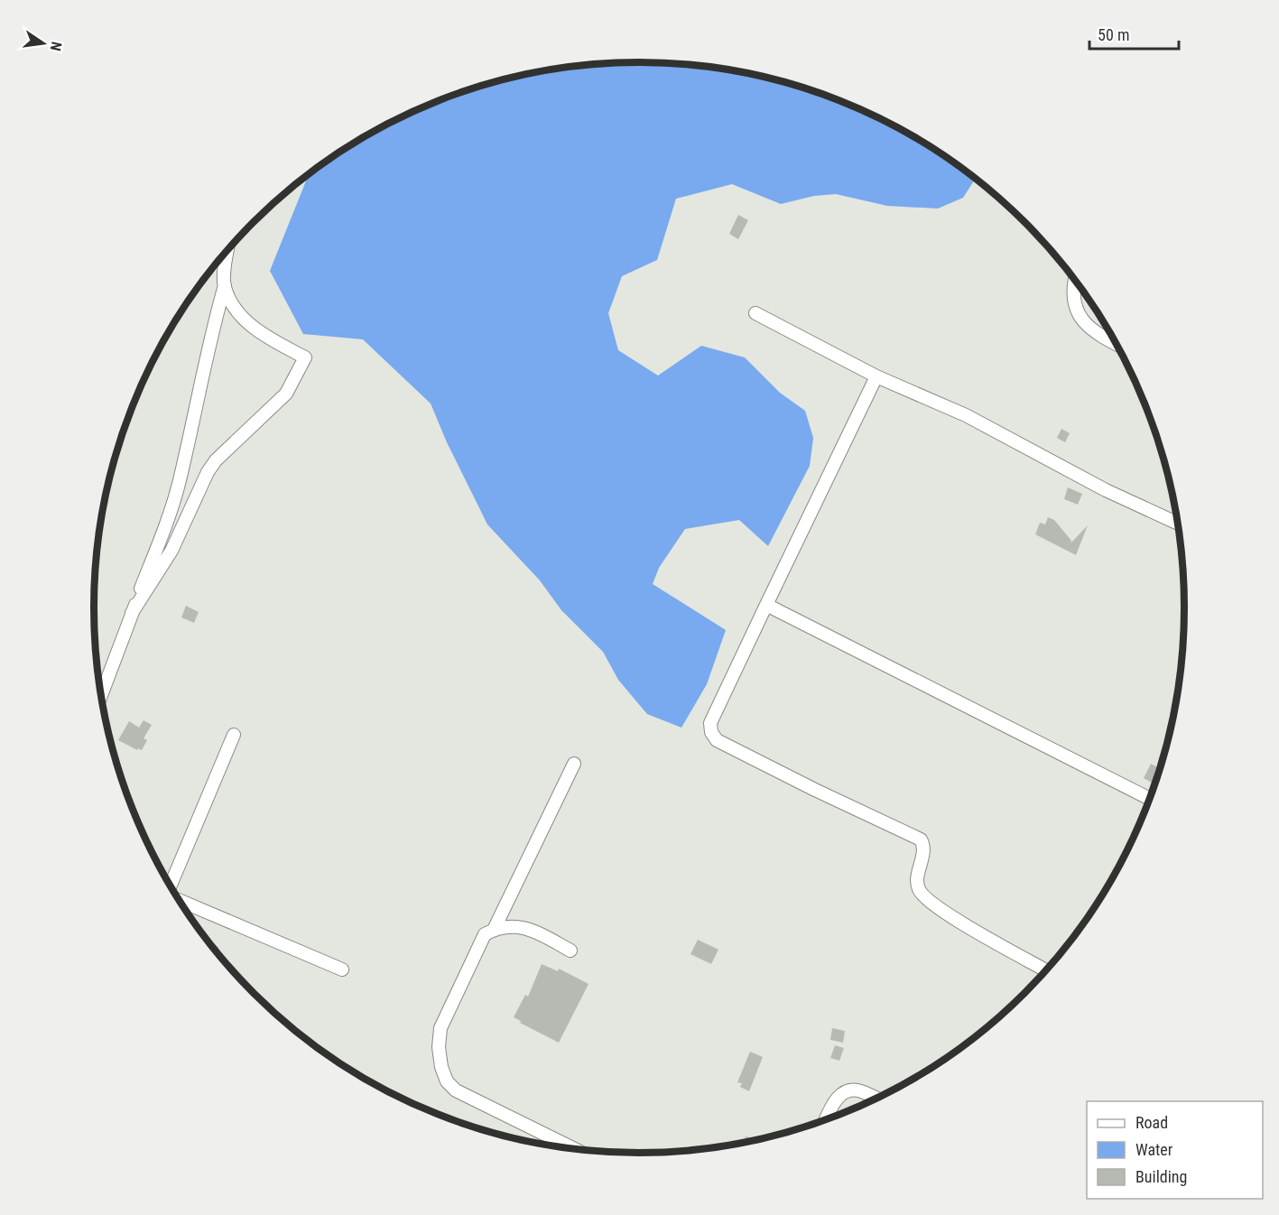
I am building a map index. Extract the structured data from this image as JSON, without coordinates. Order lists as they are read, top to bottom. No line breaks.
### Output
{"legend":["Road","Water","Building"],"scale_bar":"50 m","north":"right"}
